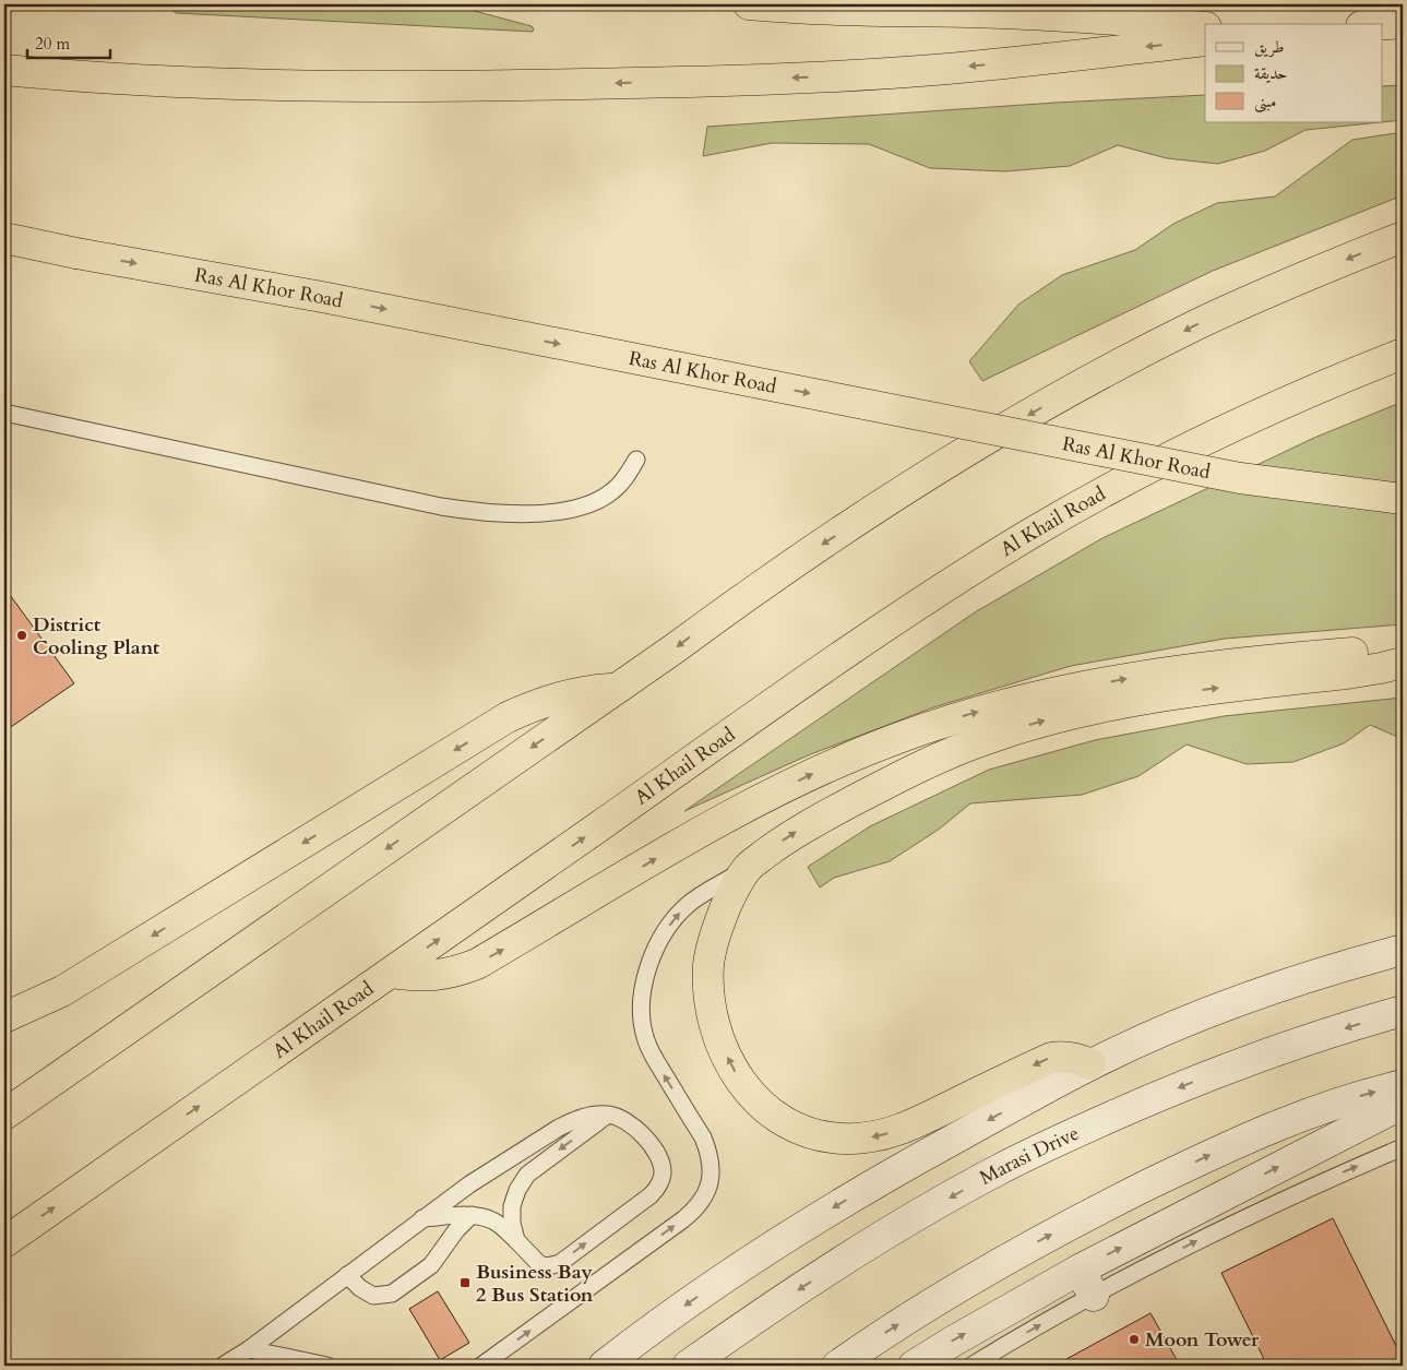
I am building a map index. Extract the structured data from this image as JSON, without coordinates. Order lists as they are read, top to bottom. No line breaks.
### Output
{"streets":{"highway":["Ras Al Khor Road","Al Khail Road"],"street":["Marasi Drive"]},"places":{"other":["District Cooling Plant","Moon Tower"],"transit":["Business Bay 2 Bus Station"]},"legend":["طريق","حديقة","مبنى"],"scale_bar":"20 m"}
